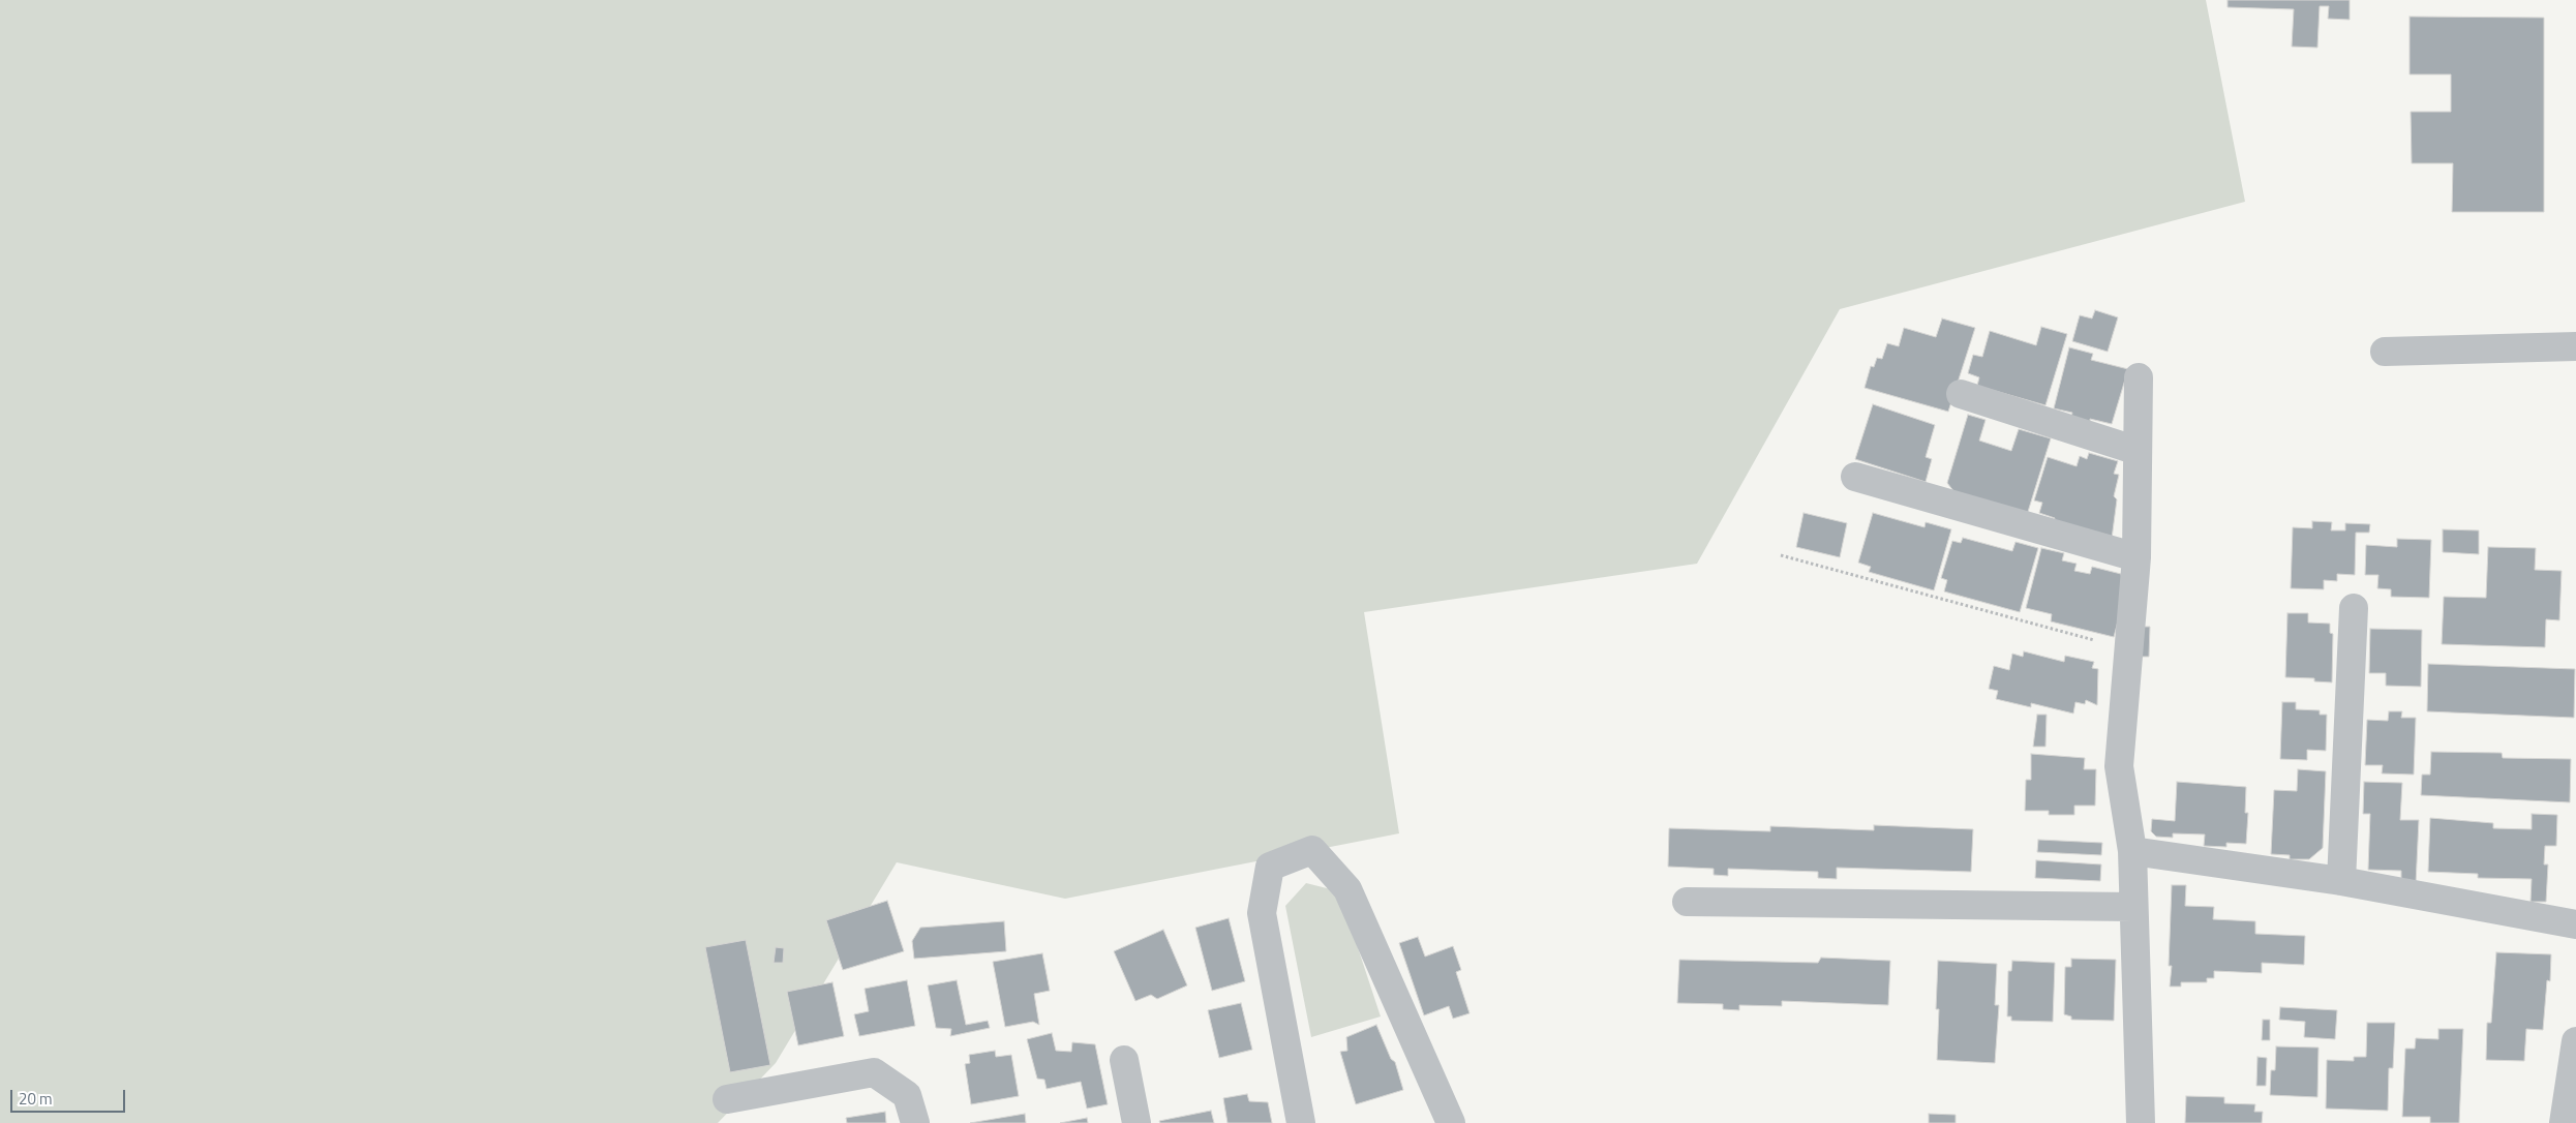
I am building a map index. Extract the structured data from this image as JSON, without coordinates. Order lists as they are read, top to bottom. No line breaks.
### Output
{"scale_bar":"20 m"}
